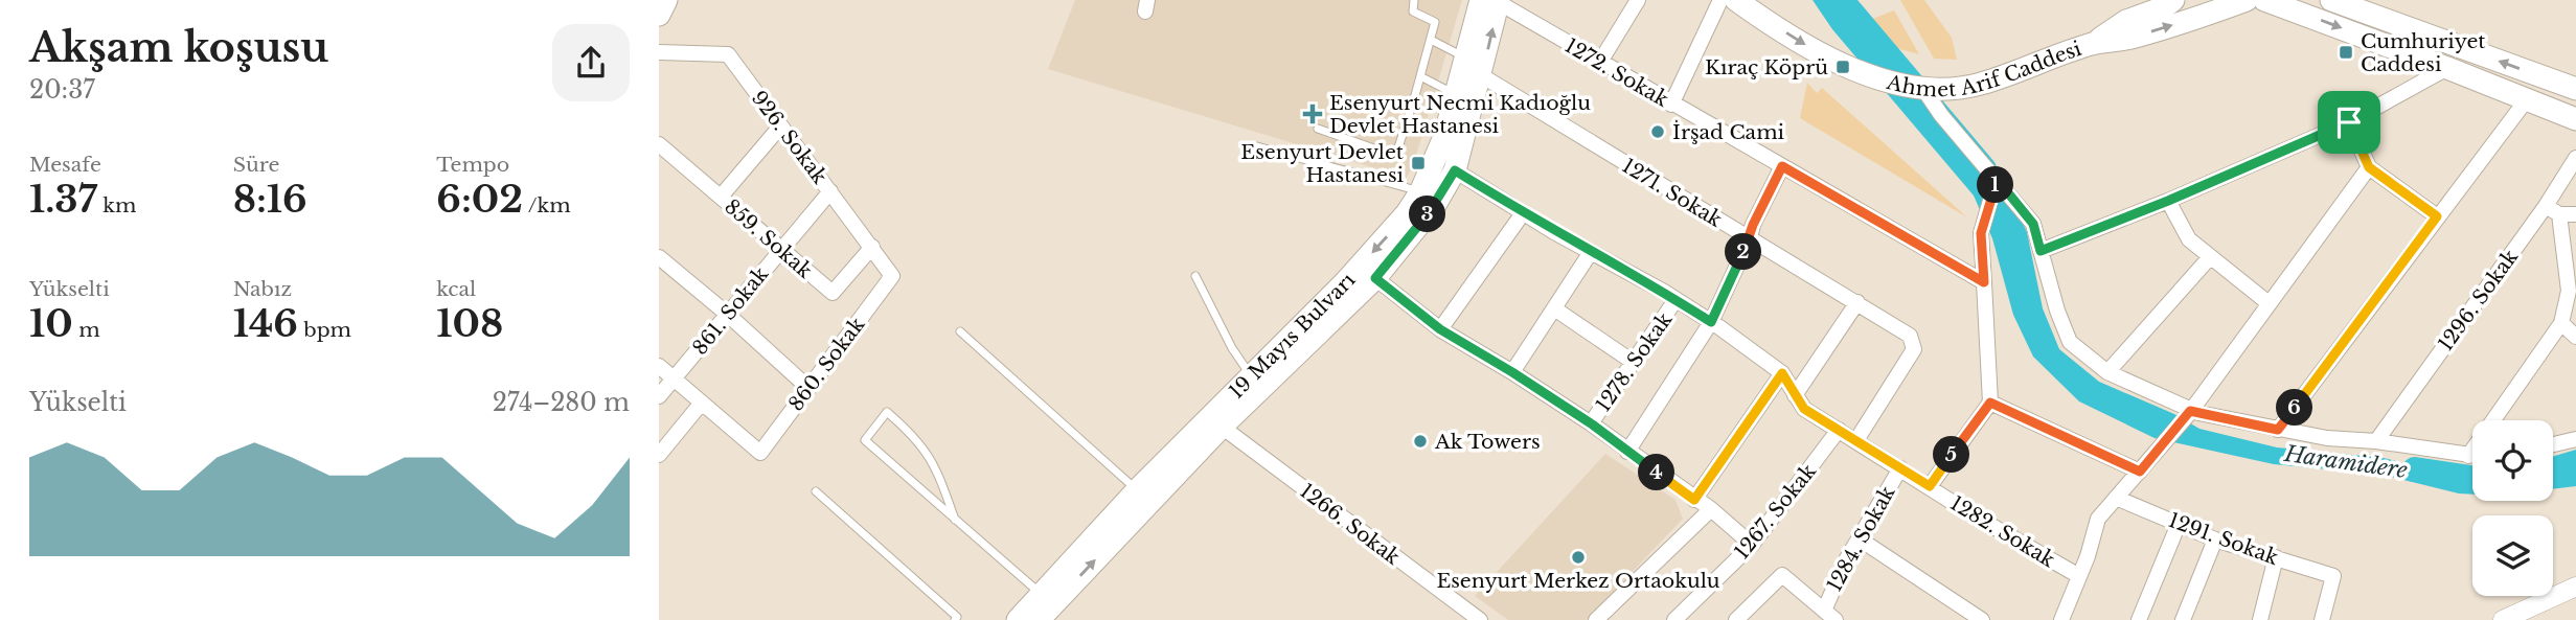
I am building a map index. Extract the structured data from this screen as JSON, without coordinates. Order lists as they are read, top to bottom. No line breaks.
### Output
{"streets":{"main road":["Ahmet Arif Caddesi","19 Mayıs Bulvarı"],"street":["1272. Sokak","926. Sokak","1271. Sokak","859. Sokak","1296. Sokak","861. Sokak","1278. Sokak","860. Sokak","1267. Sokak","1266. Sokak","1282. Sokak","1284. Sokak","1291. Sokak"]},"crossings":[["1272. Sokak","19 Mayıs Bulvarı"],["926. Sokak","859. Sokak"],["926. Sokak","861. Sokak"],["926. Sokak","860. Sokak"],["1271. Sokak","19 Mayıs Bulvarı"],["1271. Sokak","1282. Sokak"],["859. Sokak","861. Sokak"],["19 Mayıs Bulvarı","1266. Sokak"],["19 Mayıs Bulvarı","1282. Sokak"],["1278. Sokak","1282. Sokak"],["1267. Sokak","1282. Sokak"],["1282. Sokak","1284. Sokak"]],"one_way":["Ahmet Arif Caddesi"],"water":["Haramidere"],"places":{"transit":["Cumhuriyet Caddesi","Kıraç Köprü","Esenyurt Devlet Hastanesi"],"health":["Esenyurt Necmi Kadıoğlu Devlet Hastanesi"],"other":["İrşad Cami","Ak Towers","Esenyurt Merkez Ortaokulu"]},"page":{"heading":["Akşam koşusu","20:37"],"stats":[["Mesafe","1.37 km"],["Süre","8:16"],["Tempo","6:02 /km"],["Yükselti","10 m"],["Nabız","146 bpm"],["kcal","108"]],"pins":["1","3","2","6","5","4"],"chart":["Yükselti","274–280 m"]}}
